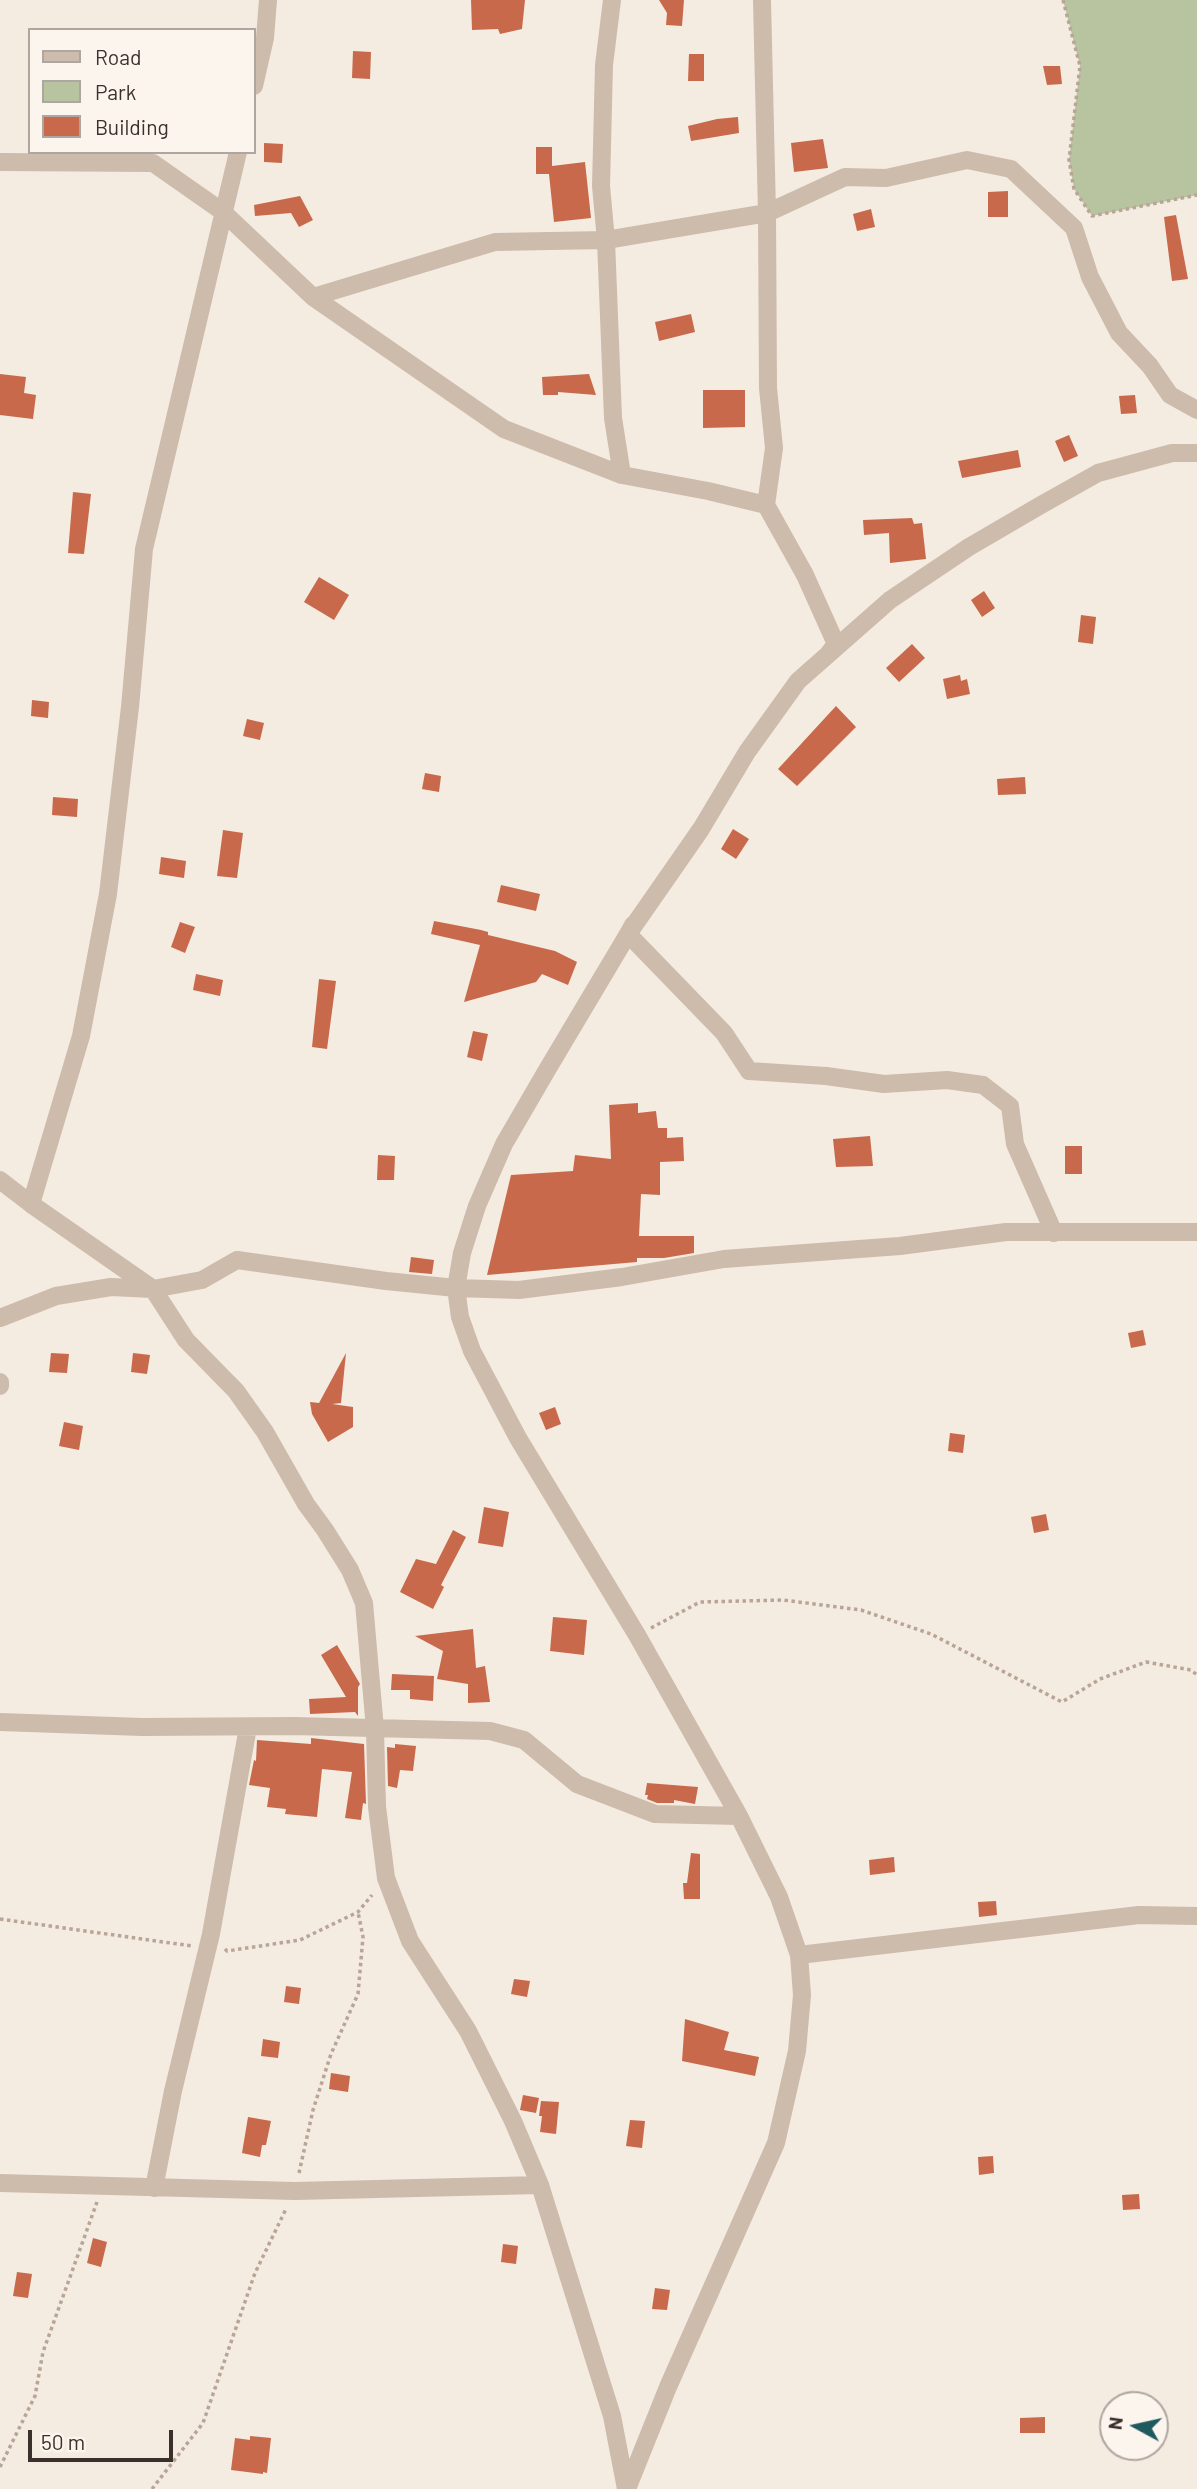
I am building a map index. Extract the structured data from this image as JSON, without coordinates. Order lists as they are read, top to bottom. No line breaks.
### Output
{"legend":["Road","Park","Building"],"scale_bar":"50 m","north":"left"}
